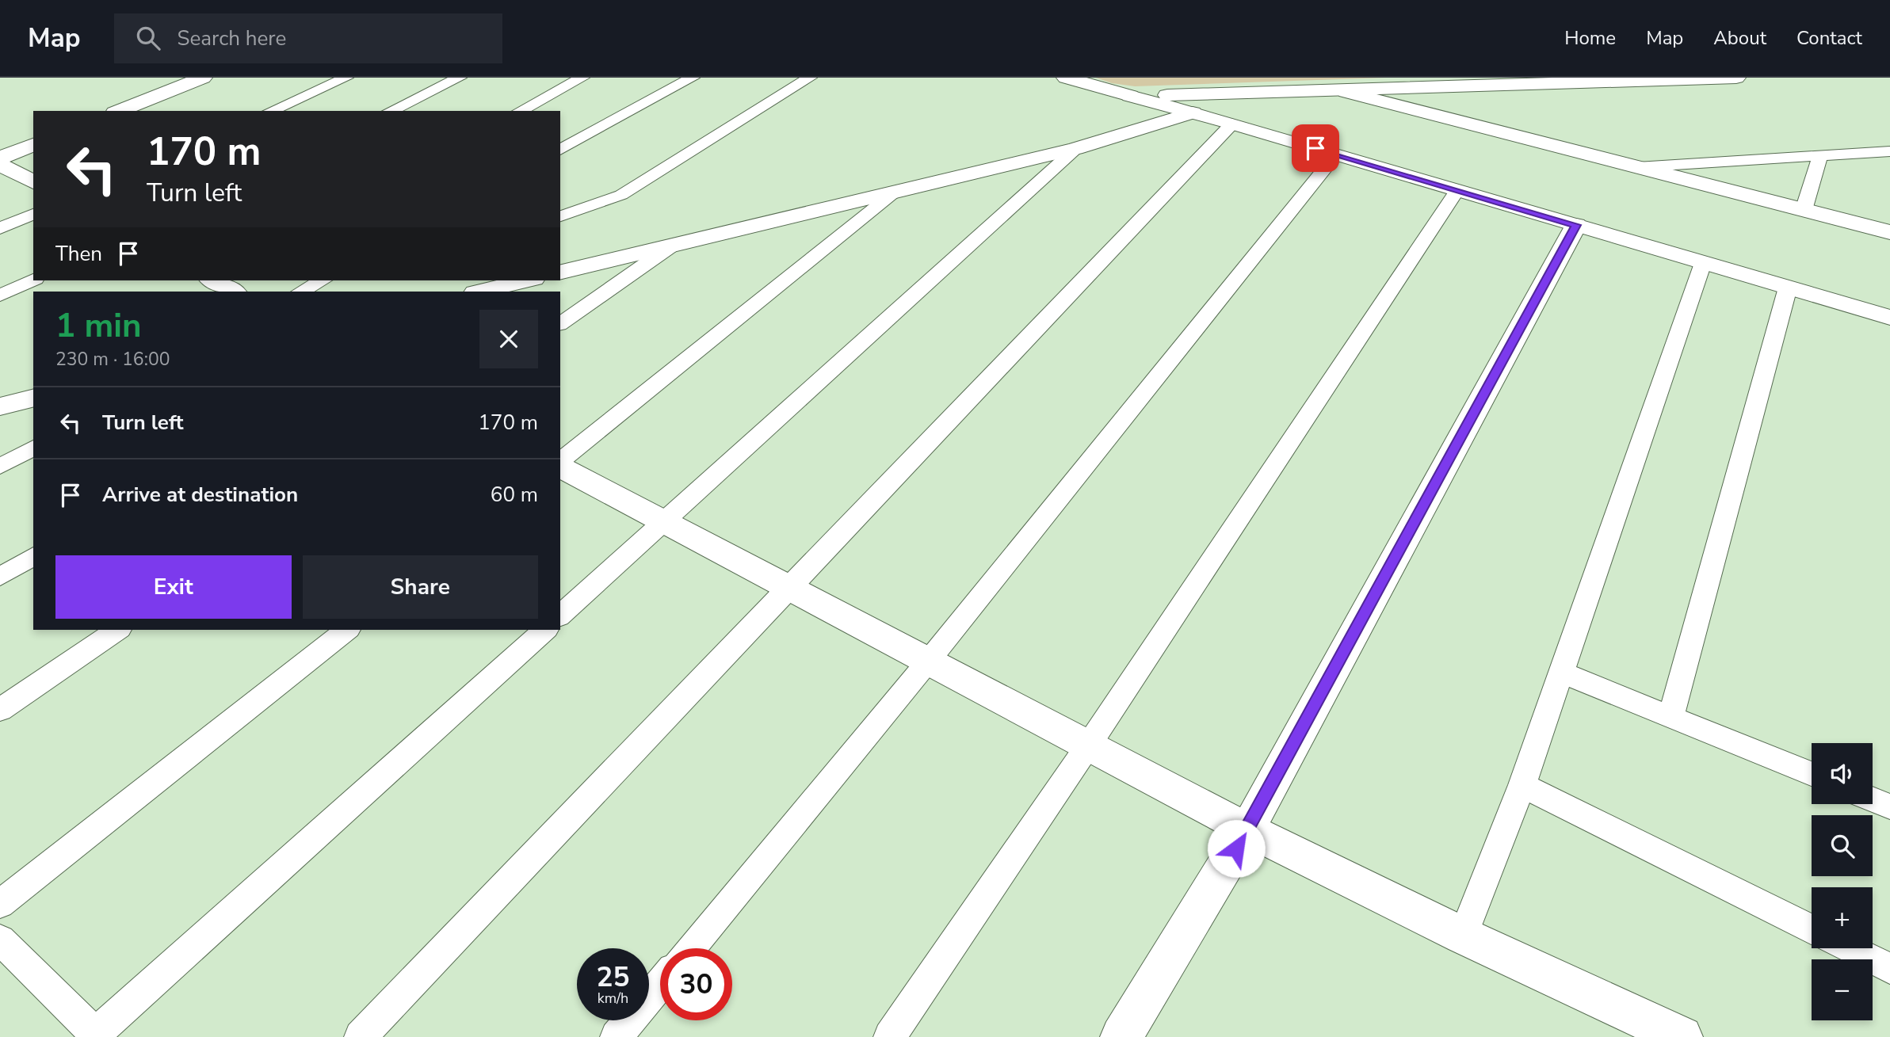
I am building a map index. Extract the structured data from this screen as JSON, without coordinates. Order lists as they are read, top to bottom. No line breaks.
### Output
{"page":{"header":"Map","search":"Search here","nav":["Home","Map","About","Contact"],"turn":["170 m","Turn left"],"then":"Then","heading":["1 min","230 m · 16:00"],"list":[{"name":"Turn left","value":"170 m"},{"name":"Arrive at destination","value":"60 m"}],"buttons":["Exit","Share"],"map_buttons":["+","−"],"speed":"25 km/h","limit":"30"}}
